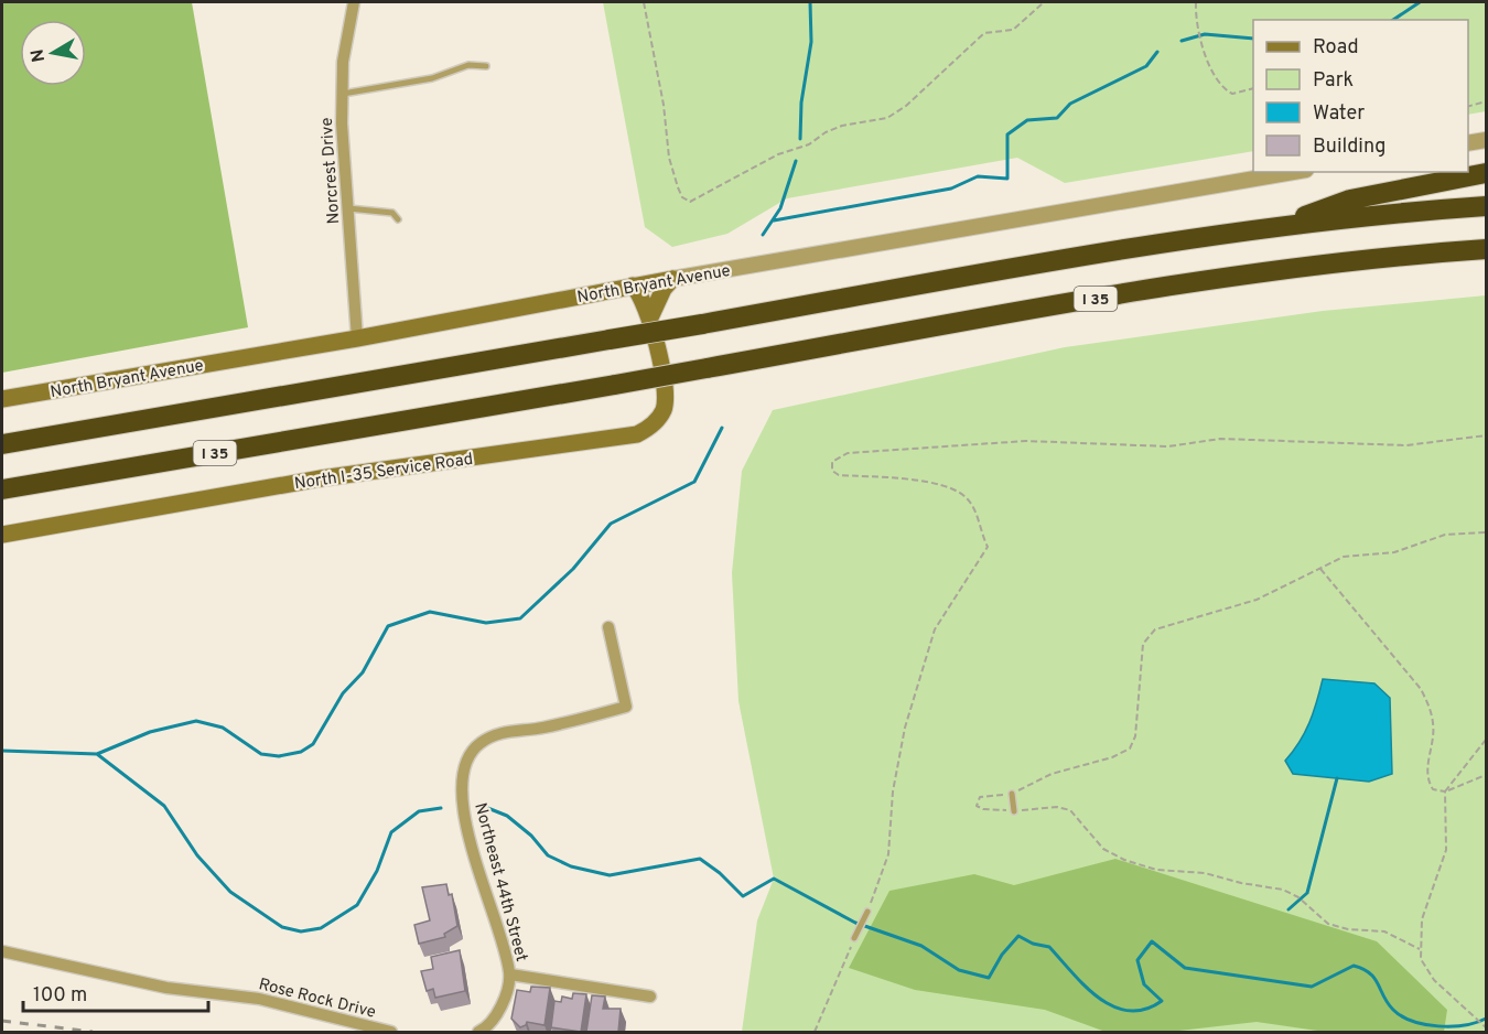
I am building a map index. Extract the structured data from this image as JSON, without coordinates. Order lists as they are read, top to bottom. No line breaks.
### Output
{"streets":{"highway":["I 35"],"main road":["North Bryant Avenue","North I-35 Service Road"],"street":["Norcrest Drive","Northeast 44th Street","Rose Rock Drive"]},"crossings":[["Norcrest Drive","North Bryant Avenue"],["North Bryant Avenue","North I-35 Service Road"]],"legend":["Road","Park","Water","Building"],"scale_bar":"100 m","north":"left"}
